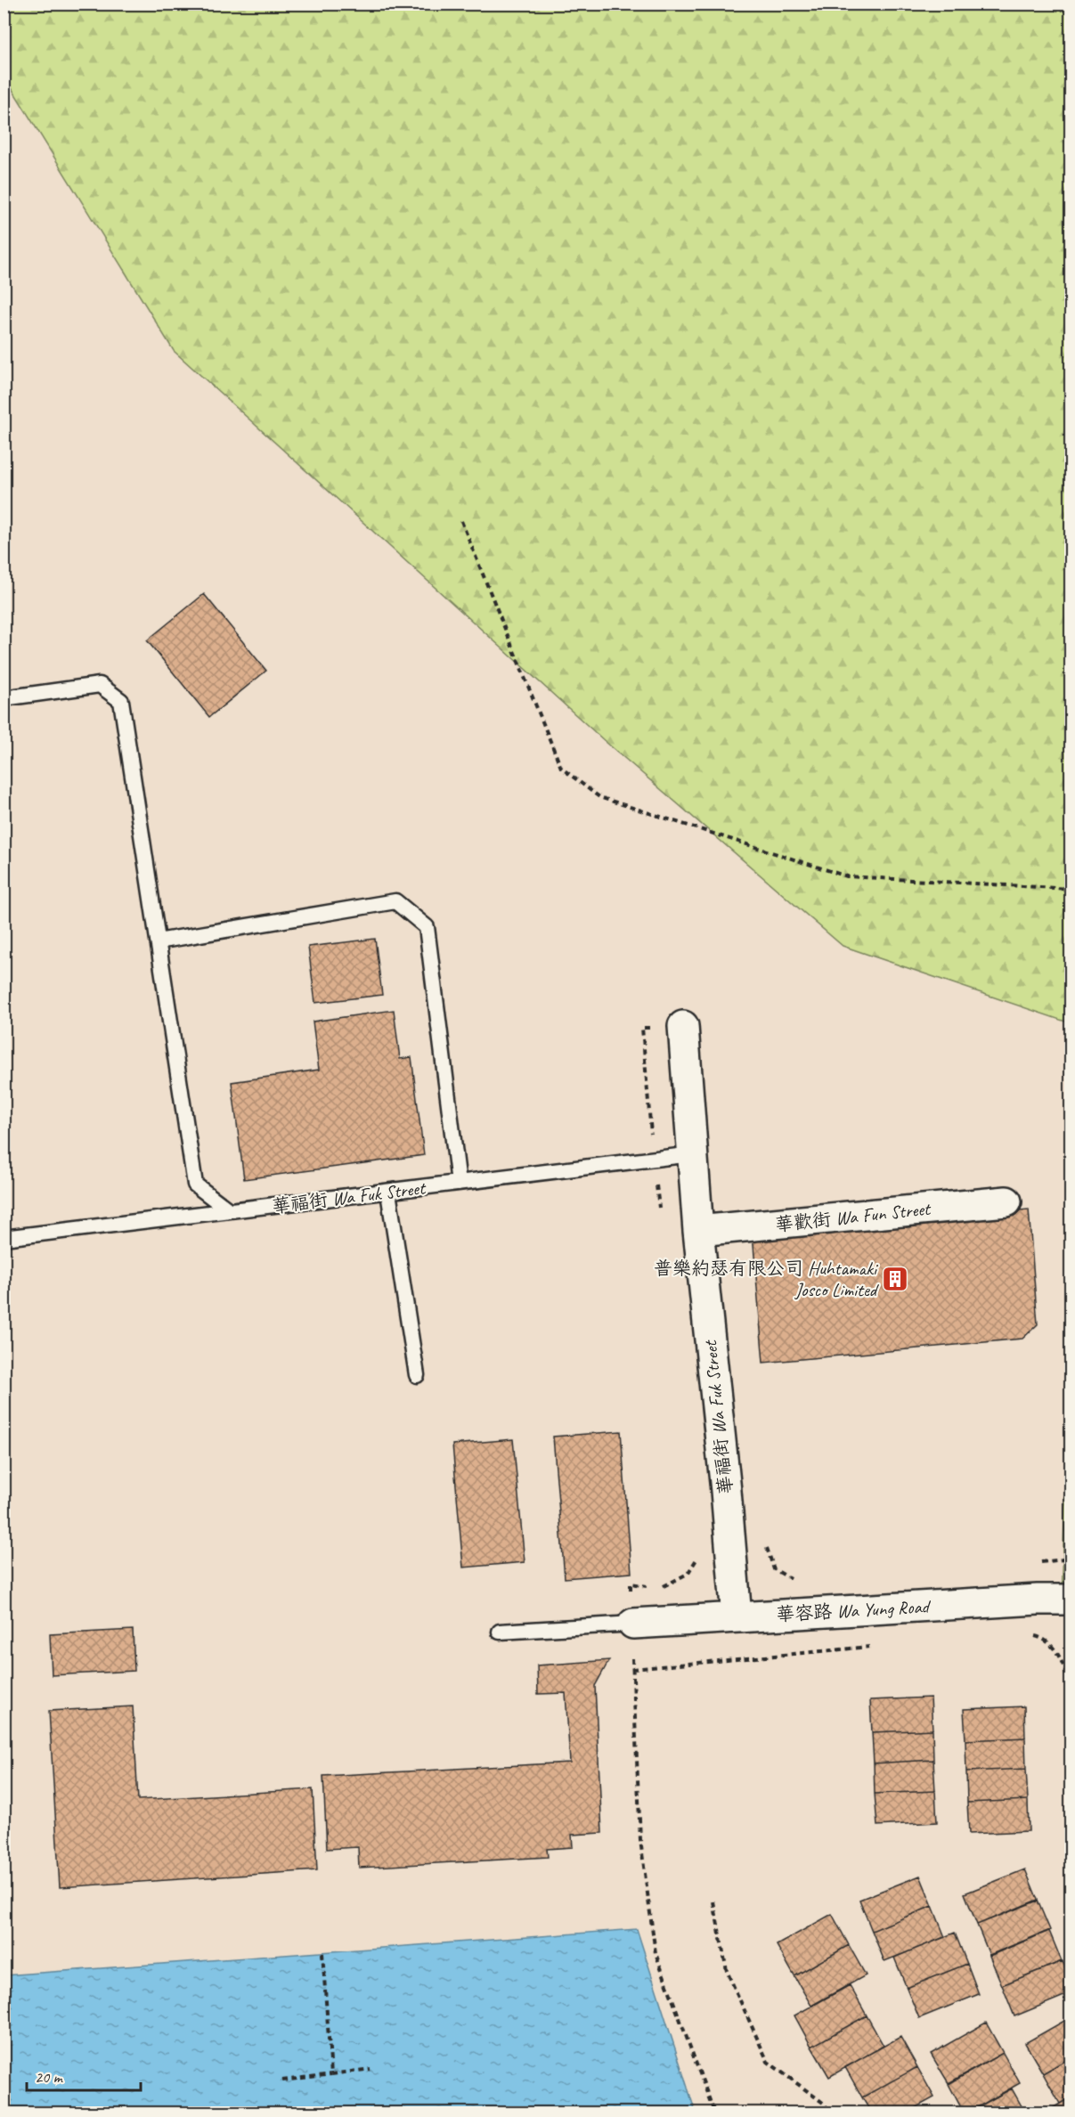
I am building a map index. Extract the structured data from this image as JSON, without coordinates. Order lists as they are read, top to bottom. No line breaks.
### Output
{"streets":{"street":["華福街 Wa Fuk Street","華歡街 Wa Fun Street","華容路 Wa Yung Road"]},"crossings":[["華福街 Wa Fuk Street","華歡街 Wa Fun Street"],["華福街 Wa Fuk Street","華容路 Wa Yung Road"]],"places":{"building":["普樂約瑟有限公司 Huhtamaki Josco Limited"]},"scale_bar":"20 m"}
